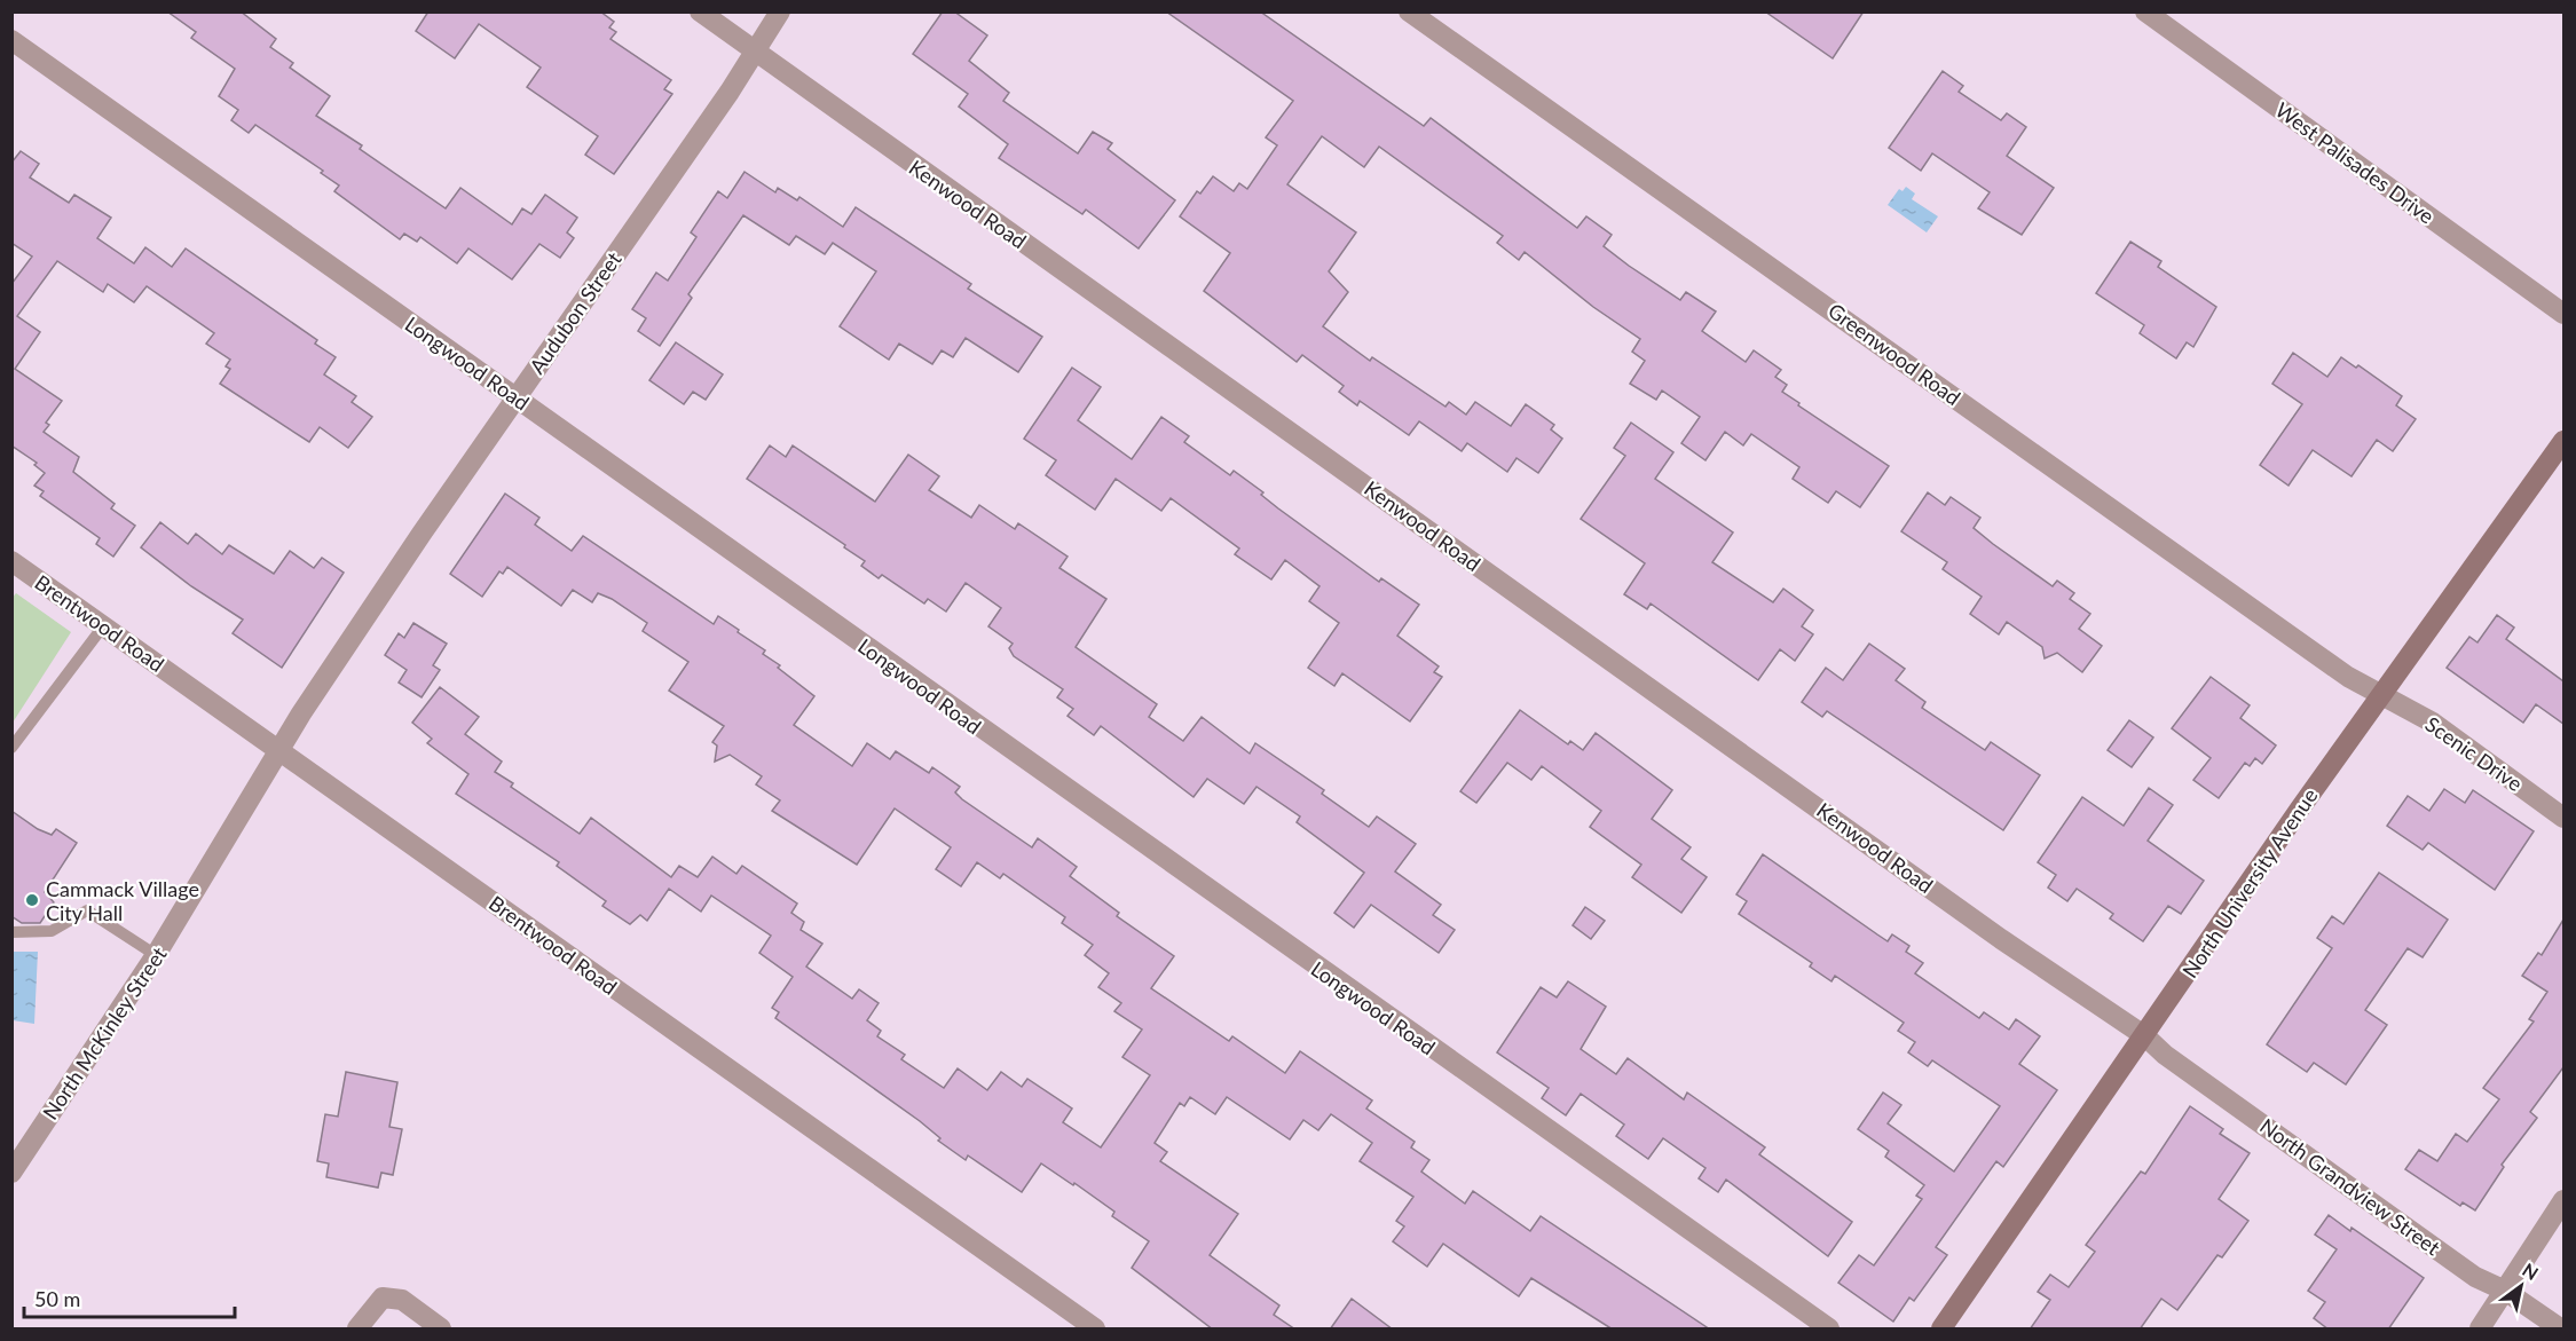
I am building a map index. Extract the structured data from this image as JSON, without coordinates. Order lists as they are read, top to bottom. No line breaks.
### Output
{"streets":{"street":["West Palisades Drive","Kenwood Road","Audubon Street","Greenwood Road","Longwood Road","Brentwood Road","Scenic Drive","North University Avenue","North McKinley Street","North Grandview Street"]},"crossings":[["Kenwood Road","Audubon Street"],["Kenwood Road","North University Avenue"],["Kenwood Road","North Grandview Street"],["Audubon Street","Longwood Road"],["Audubon Street","Brentwood Road"],["Audubon Street","North McKinley Street"],["Greenwood Road","Scenic Drive"],["Greenwood Road","North University Avenue"],["Brentwood Road","North McKinley Street"],["Scenic Drive","North University Avenue"],["North University Avenue","North Grandview Street"]],"places":["Cammack Village City Hall"],"scale_bar":"50 m","north":"top right"}
